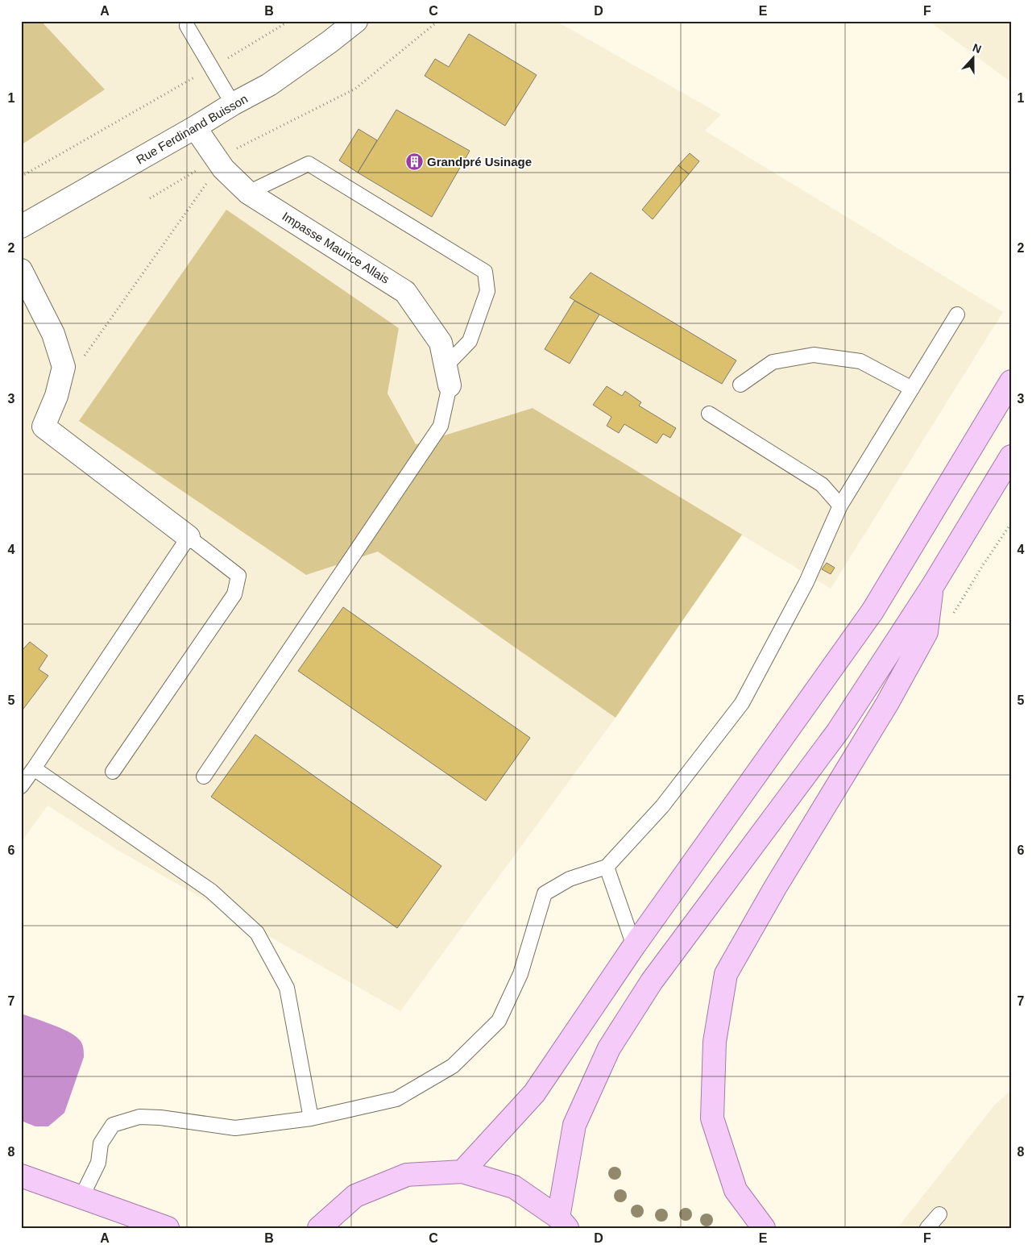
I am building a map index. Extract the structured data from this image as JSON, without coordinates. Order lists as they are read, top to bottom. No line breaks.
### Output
{"streets":{"street":["Rue Ferdinand Buisson","Impasse Maurice Allais"]},"crossings":[["Rue Ferdinand Buisson","Impasse Maurice Allais"]],"places":{"building":["Grandpré Usinage"]},"north":"top","grid":{"columns":["A","B","C","D","E","F"],"rows":["1","2","3","4","5","6","7","8"]}}
